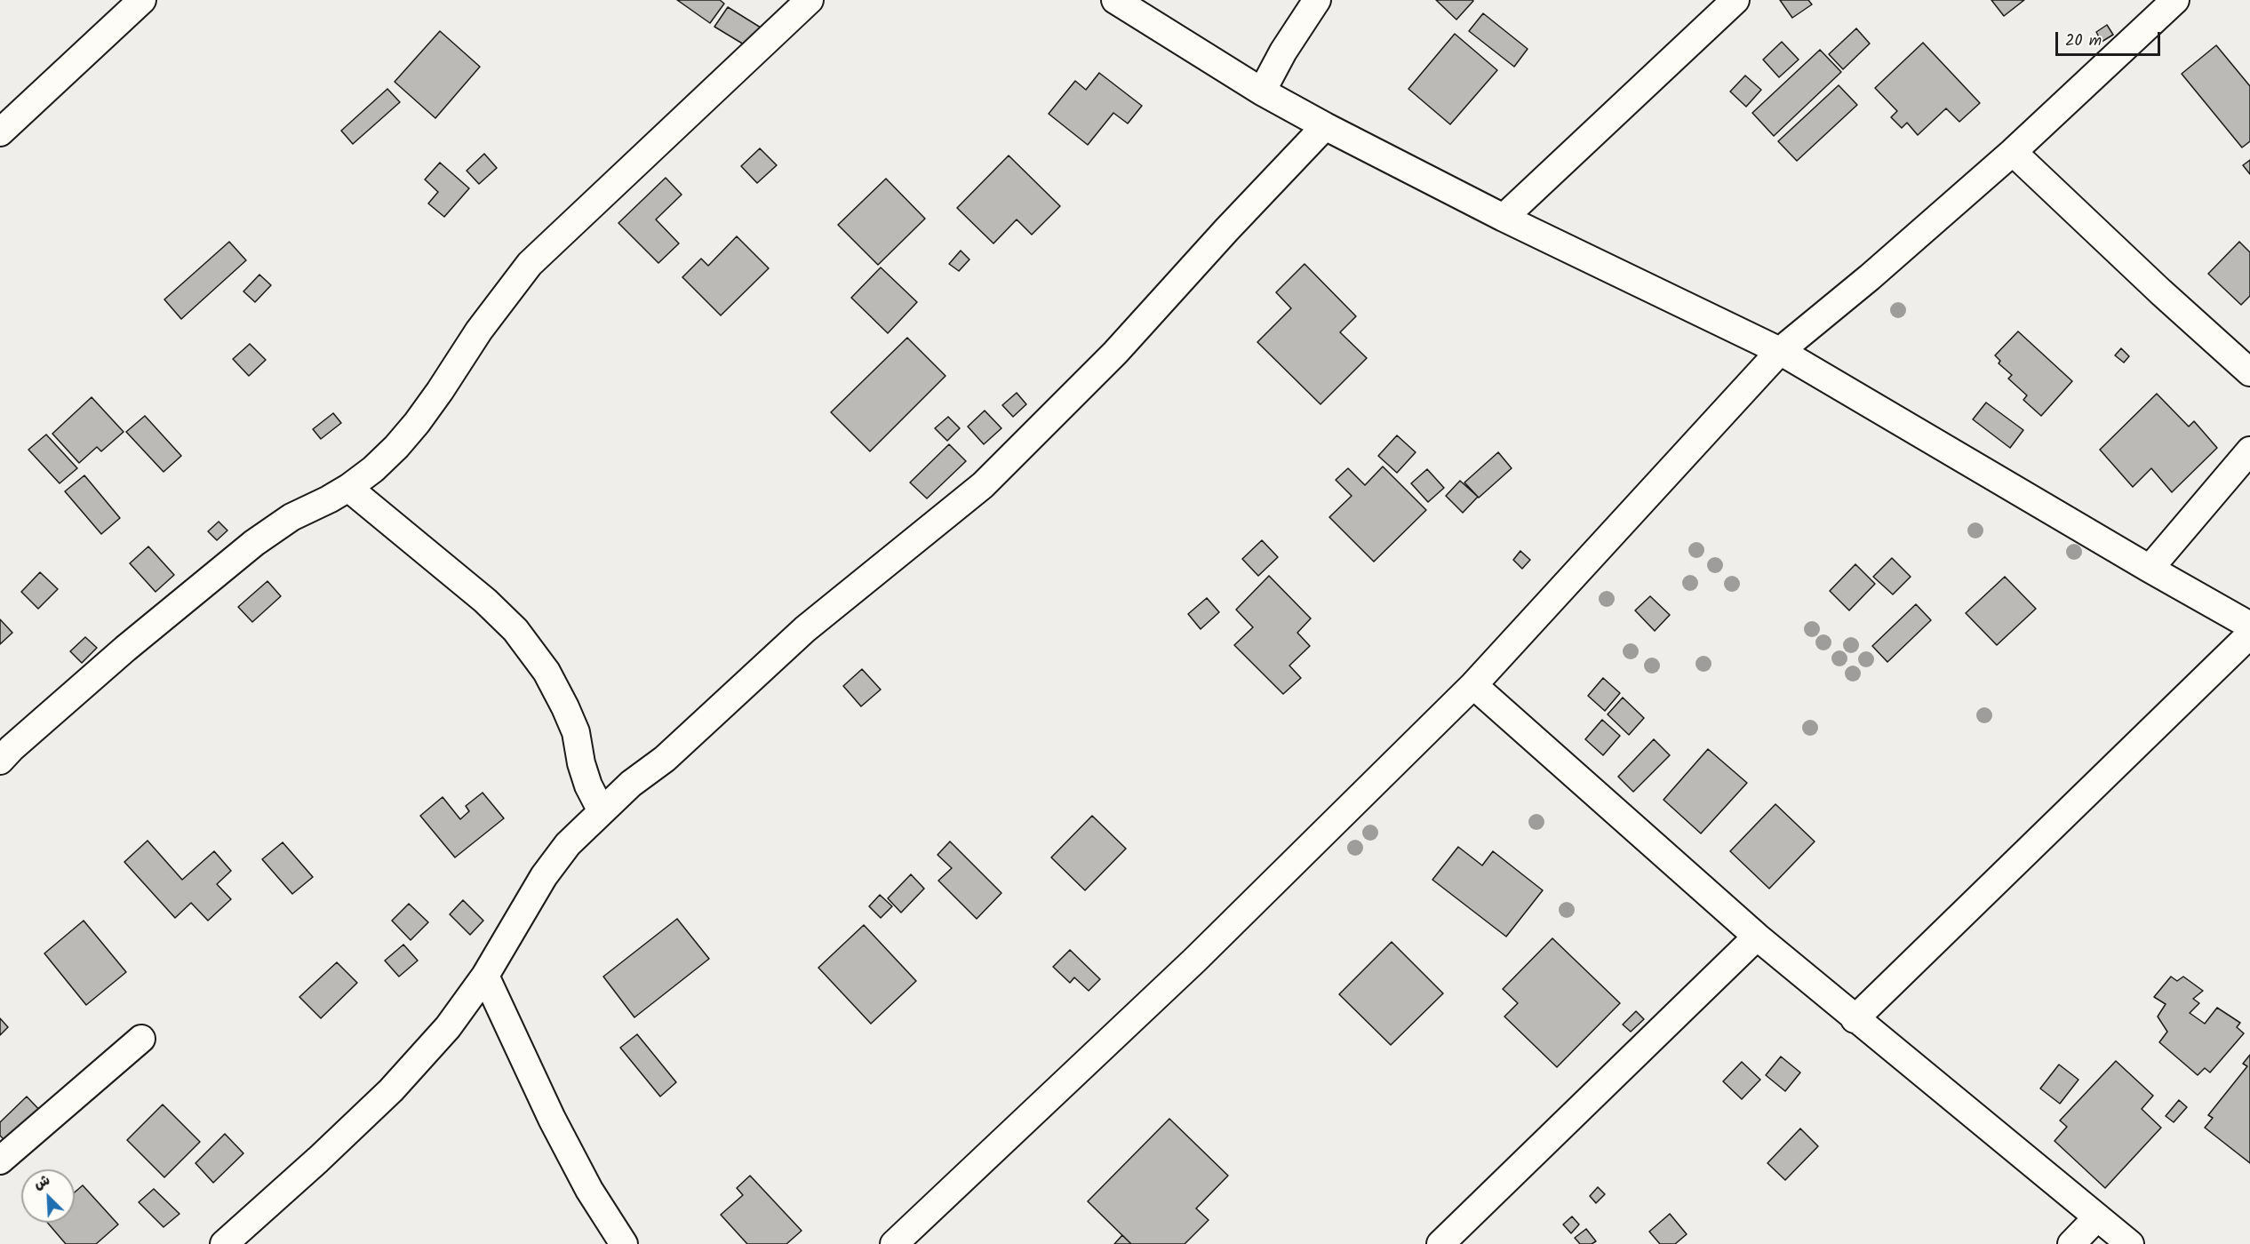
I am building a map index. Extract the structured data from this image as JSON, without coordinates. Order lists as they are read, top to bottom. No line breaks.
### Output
{"scale_bar":"20 m","north":"top left"}
